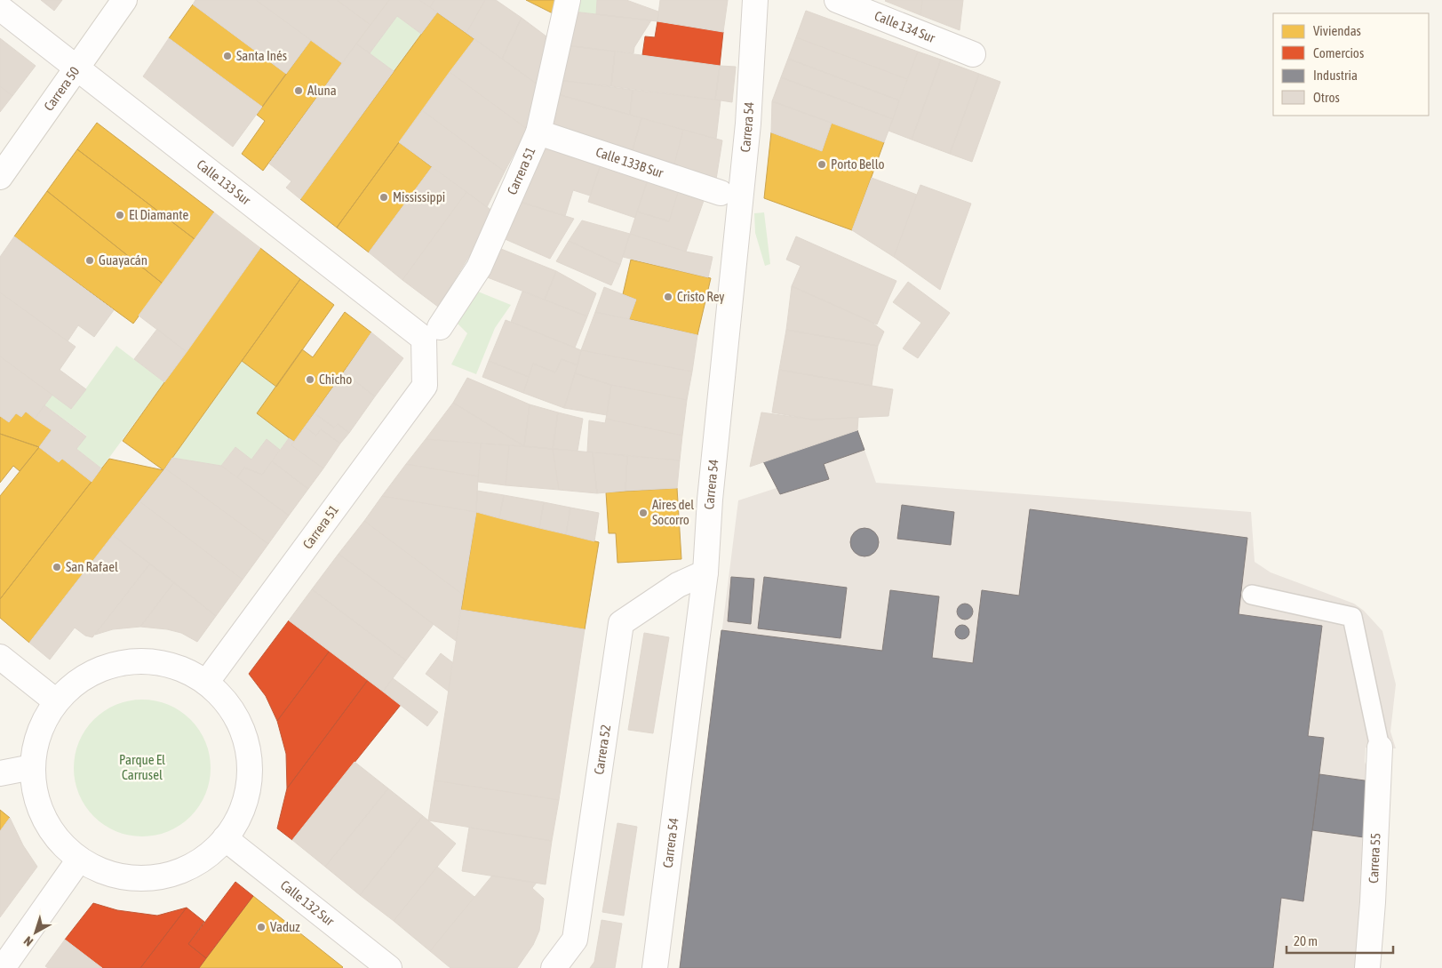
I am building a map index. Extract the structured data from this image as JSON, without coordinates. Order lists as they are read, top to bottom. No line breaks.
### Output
{"streets":{"street":["Calle 134 Sur","Carrera 50","Carrera 54","Calle 133B Sur","Carrera 51","Calle 133 Sur","Carrera 52","Carrera 55","Calle 132 Sur"]},"crossings":[["Carrera 50","Calle 133 Sur"],["Carrera 54","Carrera 52"],["Calle 133B Sur","Carrera 51"],["Carrera 51","Calle 133 Sur"]],"parks":["Parque El Carrusel"],"places":["Santa Inés","Aluna","Porto Bello","Mississippi","El Diamante","Guayacán","Cristo Rey","Chicho","Aires del Socorro","San Rafael","Vaduz"],"legend":["Viviendas","Comercios","Industria","Otros"],"scale_bar":"20 m","north":"bottom left"}
